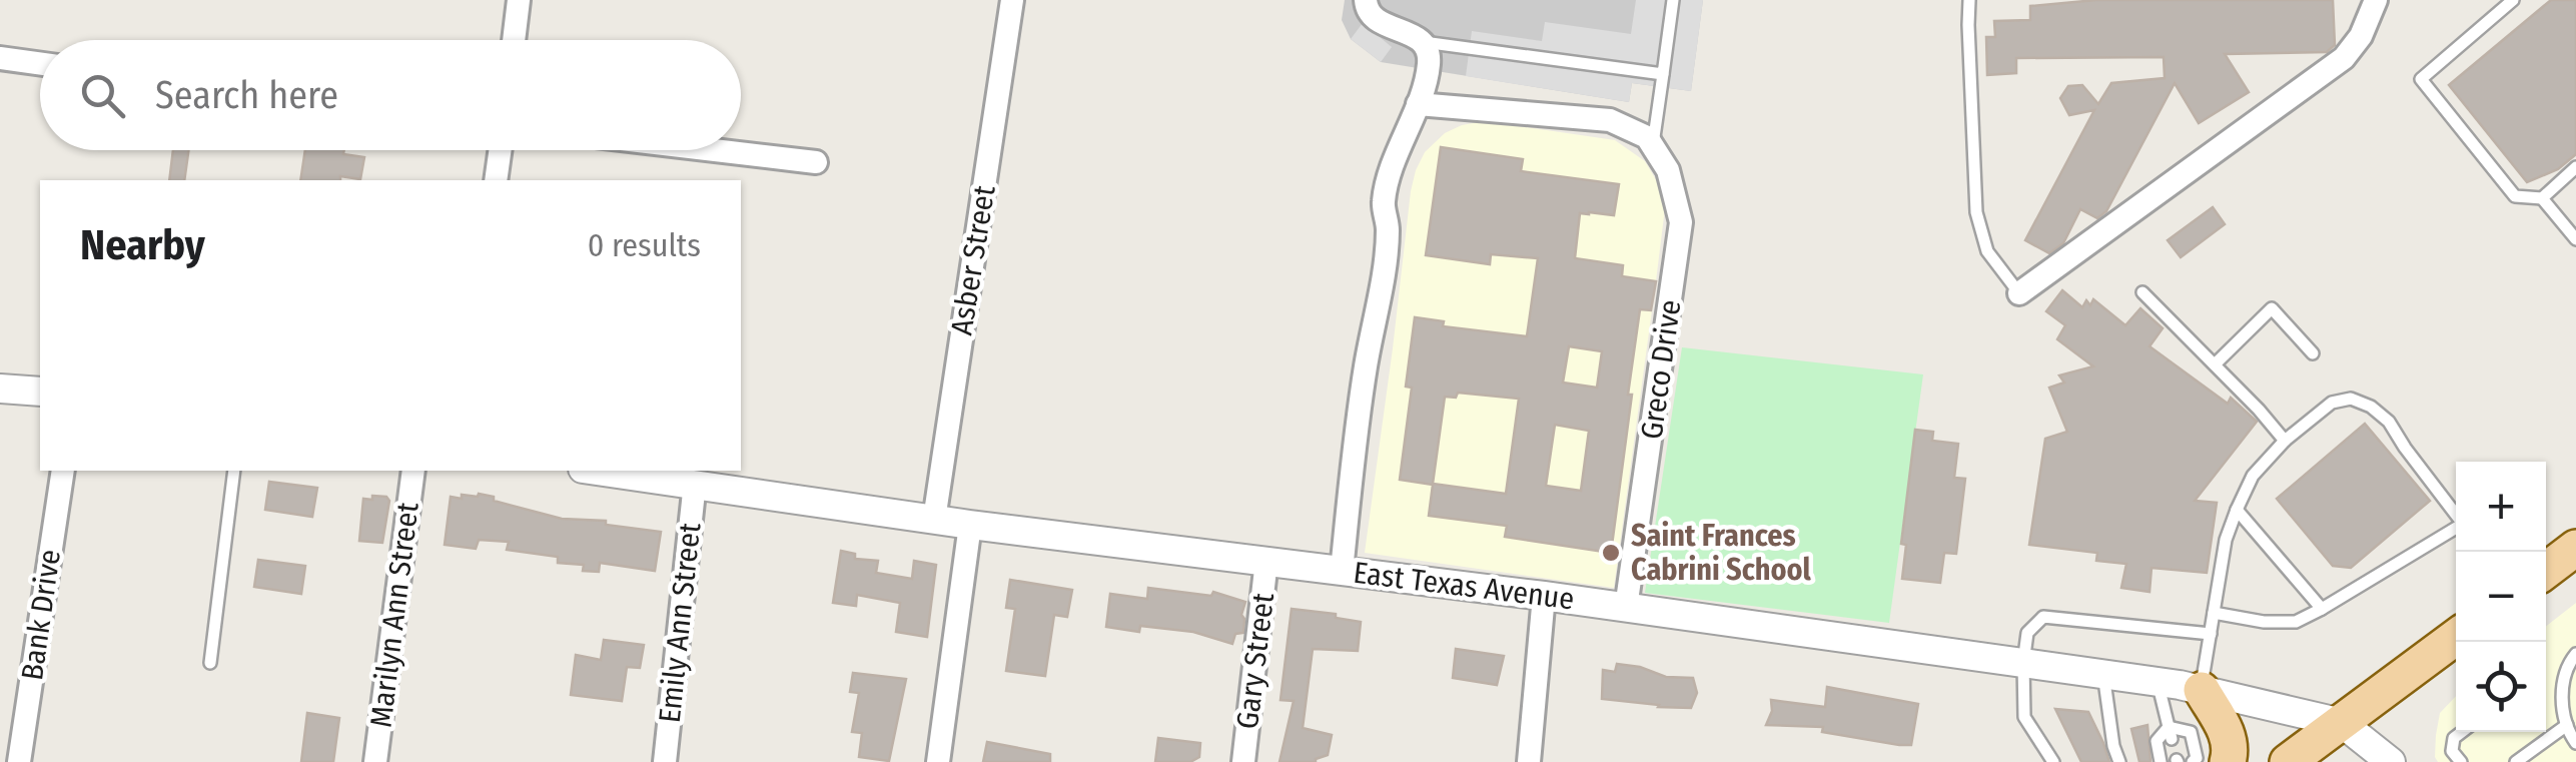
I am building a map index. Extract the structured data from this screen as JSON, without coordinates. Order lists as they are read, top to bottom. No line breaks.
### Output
{"streets":{"street":["Asber Street","Greco Drive","East Texas Avenue","Bank Drive","Marilyn Ann Street","Emily Ann Street","Gary Street"]},"crossings":[["Asber Street","East Texas Avenue"],["Greco Drive","East Texas Avenue"],["East Texas Avenue","Emily Ann Street"],["East Texas Avenue","Gary Street"]],"places":["Saint Frances Cabrini School"],"page":{"search":"Search here","heading":["Nearby","0 results"],"map_buttons":["+","−"]}}
